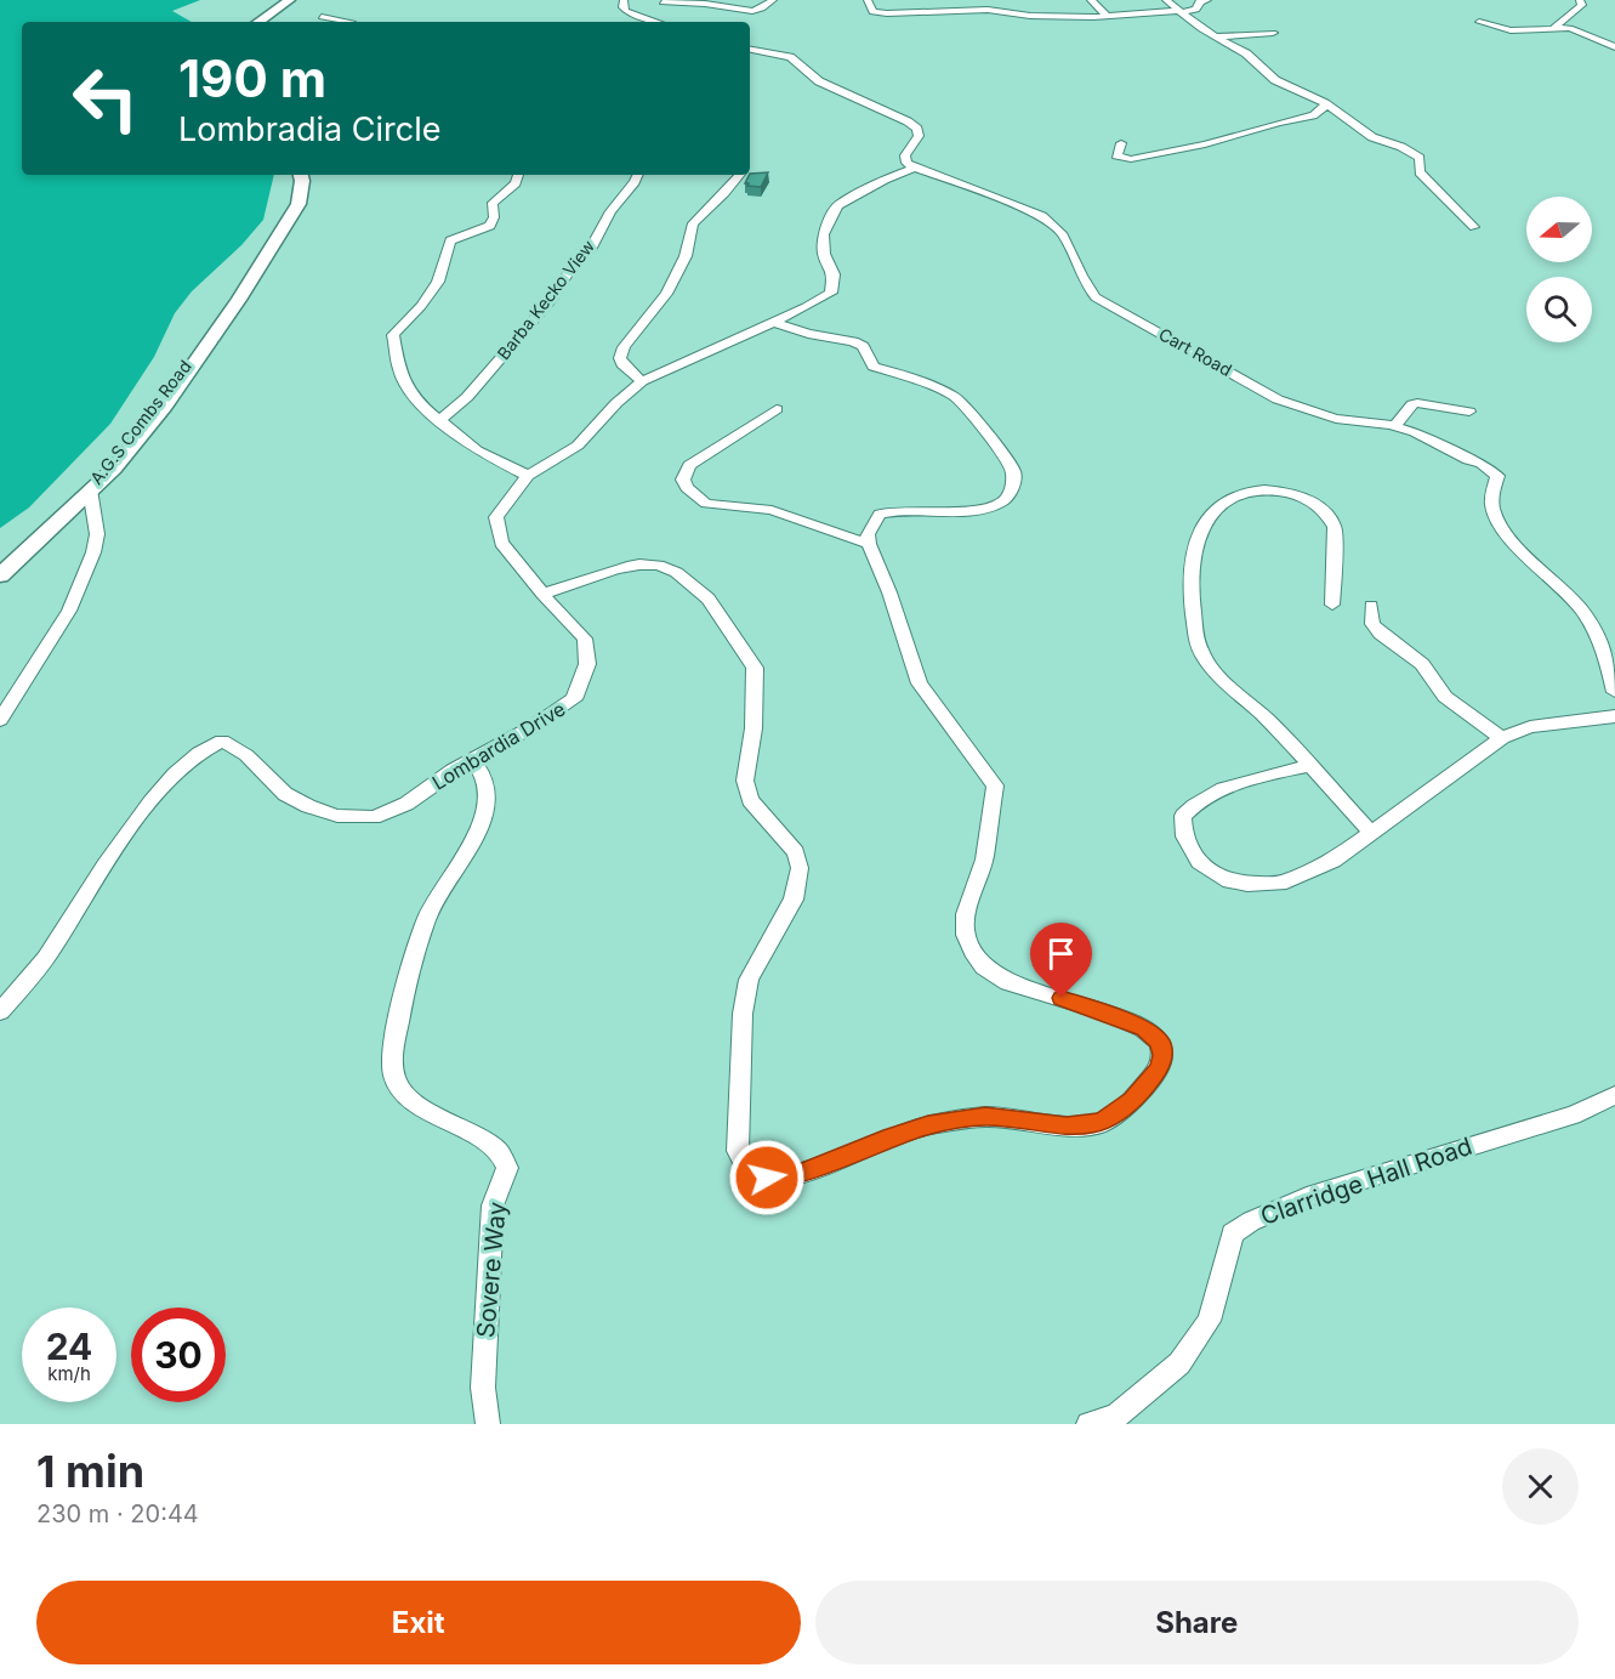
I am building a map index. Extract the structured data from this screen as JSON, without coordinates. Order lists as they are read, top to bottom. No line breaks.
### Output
{"streets":{"main road":["A.G.S Combs Road"],"street":["Barba Kecko View","Cart Road","Lombardia Drive","Clarridge Hall Road","Sovere Way"]},"crossings":[["Cart Road","Lombardia Drive"],["Lombardia Drive","Sovere Way"]],"north":"left","page":{"turn":["190 m","Lombradia Circle"],"speed":"24 km/h","limit":"30","heading":["1 min","230 m · 20:44"],"buttons":["Exit","Share"]}}
